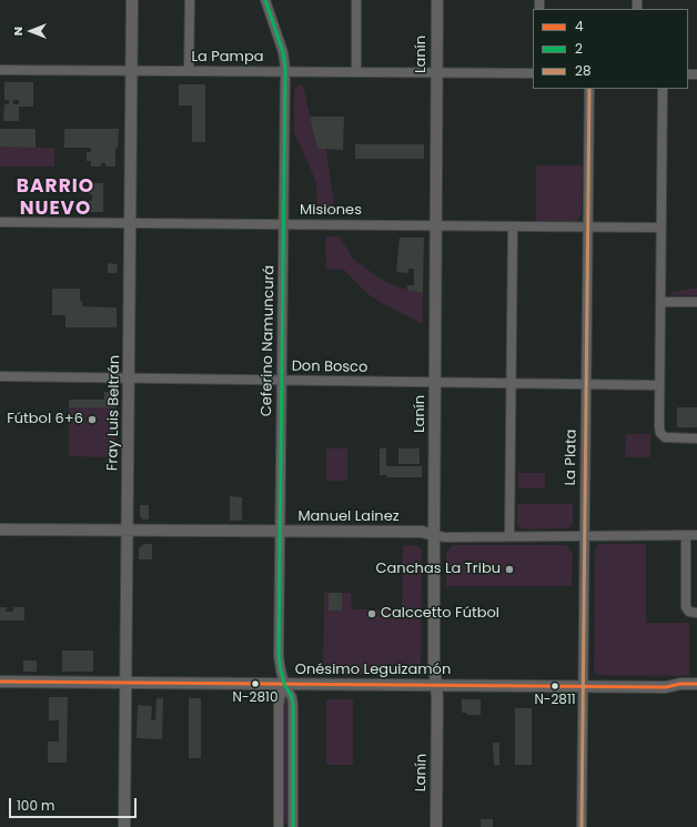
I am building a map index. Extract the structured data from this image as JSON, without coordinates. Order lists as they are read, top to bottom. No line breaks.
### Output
{"streets":{"street":["Lanín","La Pampa","Misiones","Ceferino Namuncurá","Don Bosco","Fray Luis Beltrán","La Plata","Manuel Lainez","Onésimo Leguizamón"]},"crossings":[["Lanín","La Pampa"],["Lanín","Misiones"],["Lanín","Don Bosco"],["Lanín","Manuel Lainez"],["Lanín","Onésimo Leguizamón"],["La Pampa","Ceferino Namuncurá"],["La Pampa","Fray Luis Beltrán"],["Misiones","Ceferino Namuncurá"],["Misiones","Fray Luis Beltrán"],["Misiones","La Plata"],["Ceferino Namuncurá","Don Bosco"],["Ceferino Namuncurá","Manuel Lainez"],["Ceferino Namuncurá","Onésimo Leguizamón"],["Don Bosco","Fray Luis Beltrán"],["Don Bosco","La Plata"],["Fray Luis Beltrán","Manuel Lainez"],["Fray Luis Beltrán","Onésimo Leguizamón"],["La Plata","Manuel Lainez"],["La Plata","Onésimo Leguizamón"]],"districts":["BARRIO NUEVO"],"places":["Fútbol 6+6","Canchas La Tribu","Calccetto Fútbol","N-2810","N-2811"],"lines":["transit line 2","transit line 28","transit line 4"],"legend":["4","2","28"],"scale_bar":"100 m","north":"left"}
